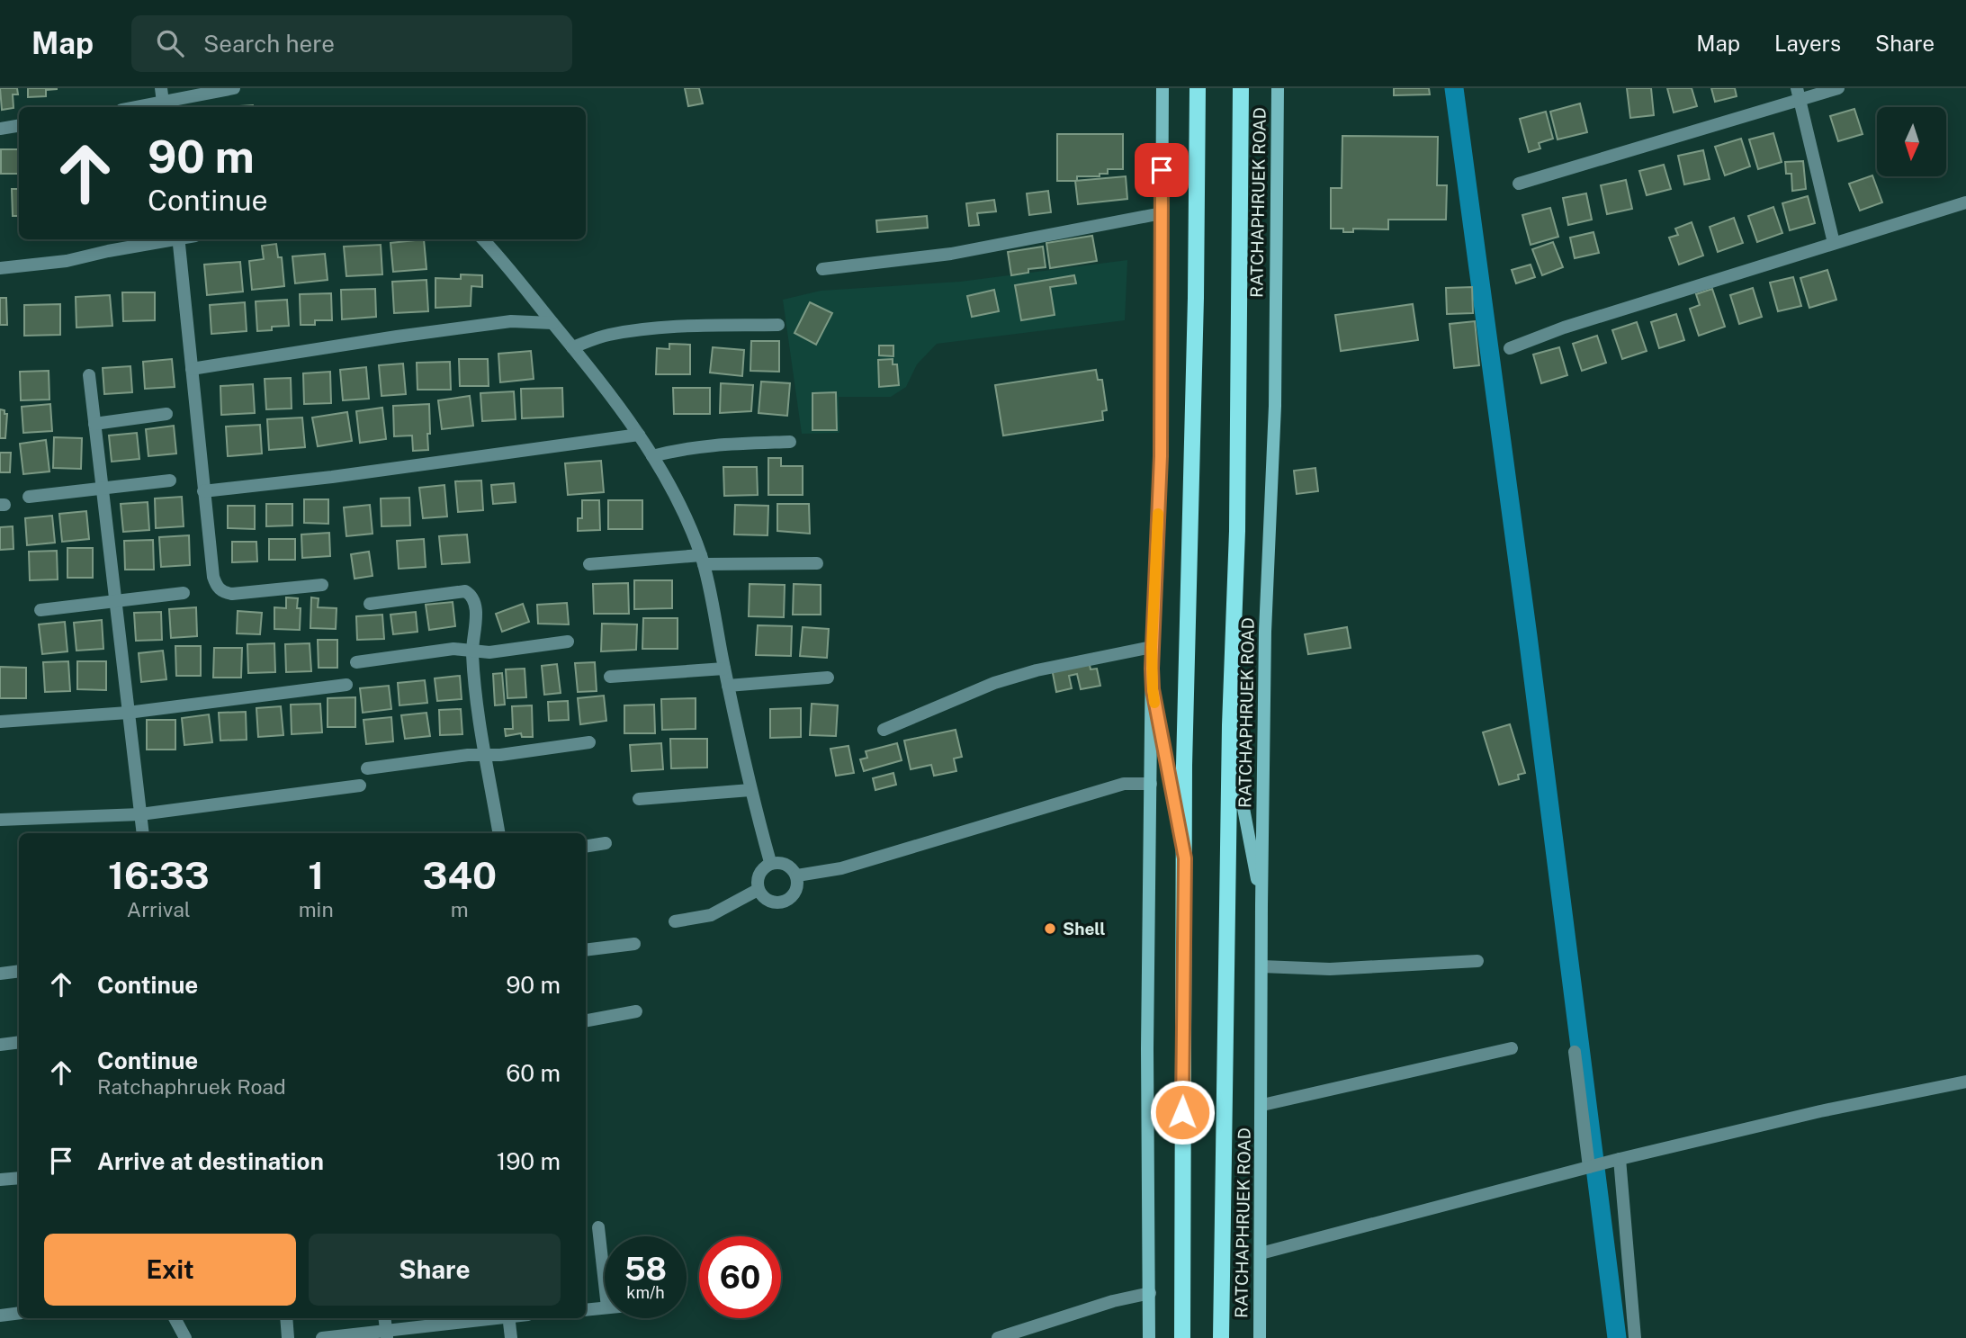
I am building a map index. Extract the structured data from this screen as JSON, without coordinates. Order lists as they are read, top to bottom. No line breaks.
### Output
{"streets":{"main road":["RATCHAPHRUEK ROAD"]},"places":["Shell"],"north":"bottom","page":{"header":"Map","search":"Search here","nav":["Map","Layers","Share"],"turn":["90 m","Continue"],"eta":["16:33","Arrival","1","min","340","m"],"list":[{"name":"Continue","value":"90 m"},{"name":"Continue","note":"Ratchaphruek Road","value":"60 m"},{"name":"Arrive at destination","value":"190 m"}],"buttons":["Exit","Share"],"speed":"58 km/h","limit":"60"}}
